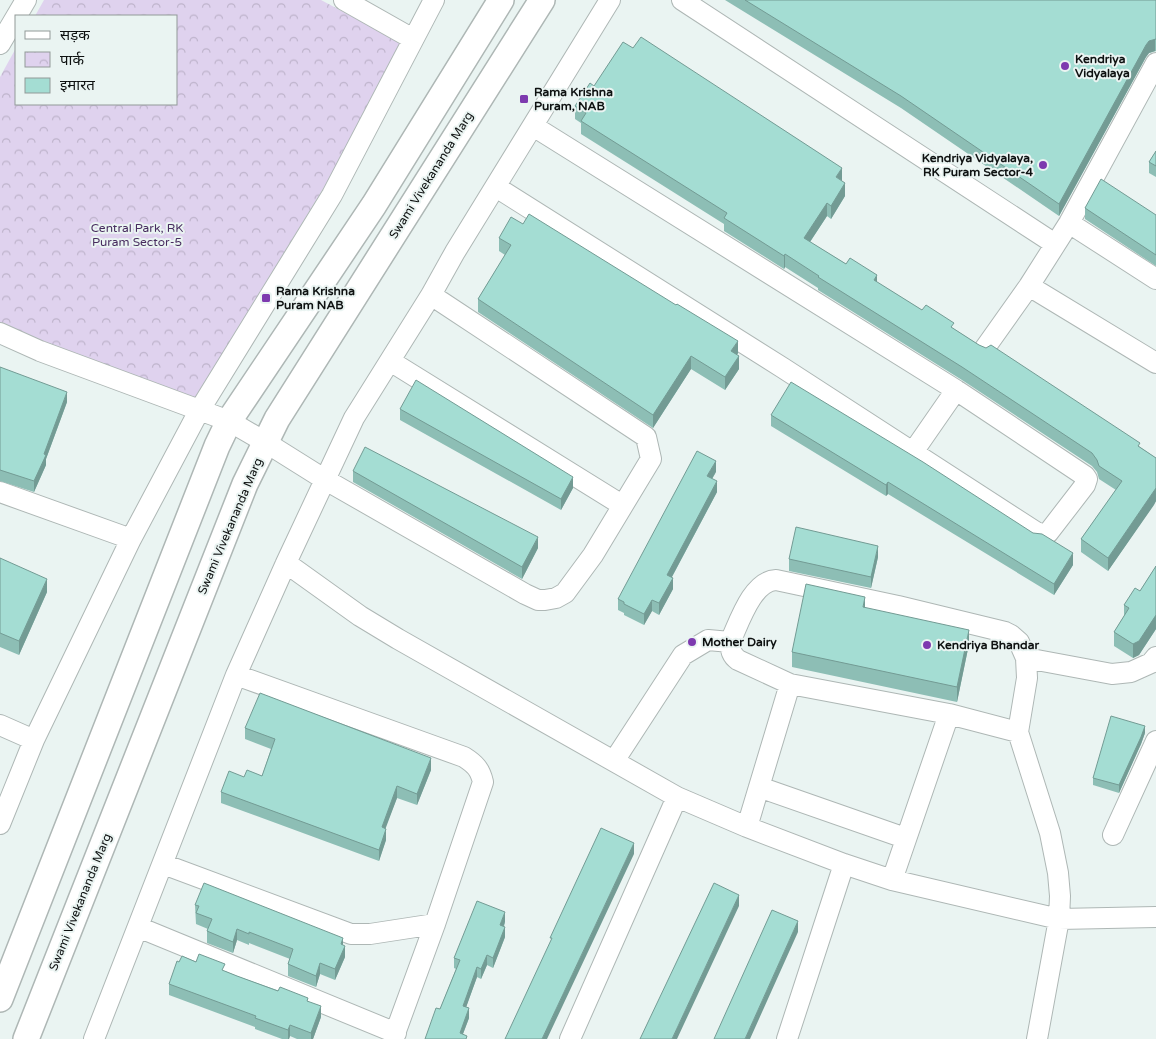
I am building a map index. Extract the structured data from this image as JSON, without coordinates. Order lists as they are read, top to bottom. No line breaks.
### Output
{"streets":{"street":["Swami Vivekananda Marg"]},"parks":["Central Park, RK Puram Sector-5"],"places":{"other":["Kendriya Vidyalaya","Kendriya Vidyalaya, RK Puram Sector-4","Mother Dairy","Kendriya Bhandar"],"transit":["Rama Krishna Puram, NAB","Rama Krishna Puram NAB"]},"legend":["सड़क","पार्क","इमारत"]}
